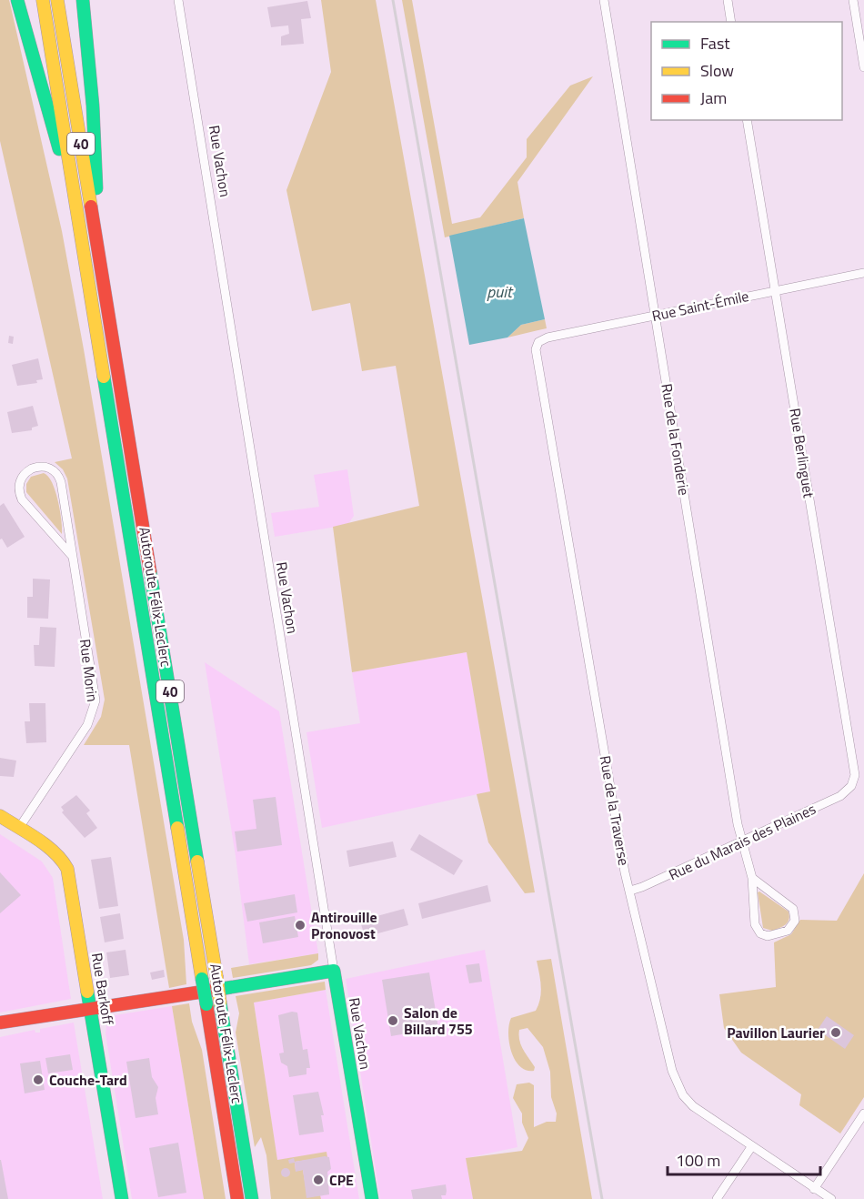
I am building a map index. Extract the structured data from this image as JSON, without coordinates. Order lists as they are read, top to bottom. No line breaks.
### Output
{"streets":{"main road":["40","Rue Vachon","Autoroute Félix-Leclerc","Rue Barkoff"],"street":["Rue Saint-Émile","Rue de la Fonderie","Rue Berlinguet","Rue Morin","Rue de la Traverse","Rue du Marais des Plaines"]},"crossings":[["Rue Saint-Émile","Rue de la Fonderie"],["Rue Saint-Émile","Rue Berlinguet"],["Rue Saint-Émile","Rue de la Traverse"],["Rue de la Fonderie","Rue du Marais des Plaines"],["Rue Berlinguet","Rue du Marais des Plaines"],["Rue Morin","Rue Barkoff"],["Rue de la Traverse","Rue du Marais des Plaines"]],"water":["puit"],"places":["Antirouille Pronovost","Salon de Billard 755","Pavillon Laurier","Couche-Tard","CPE"],"legend":["Fast","Slow","Jam"],"scale_bar":"100 m"}
